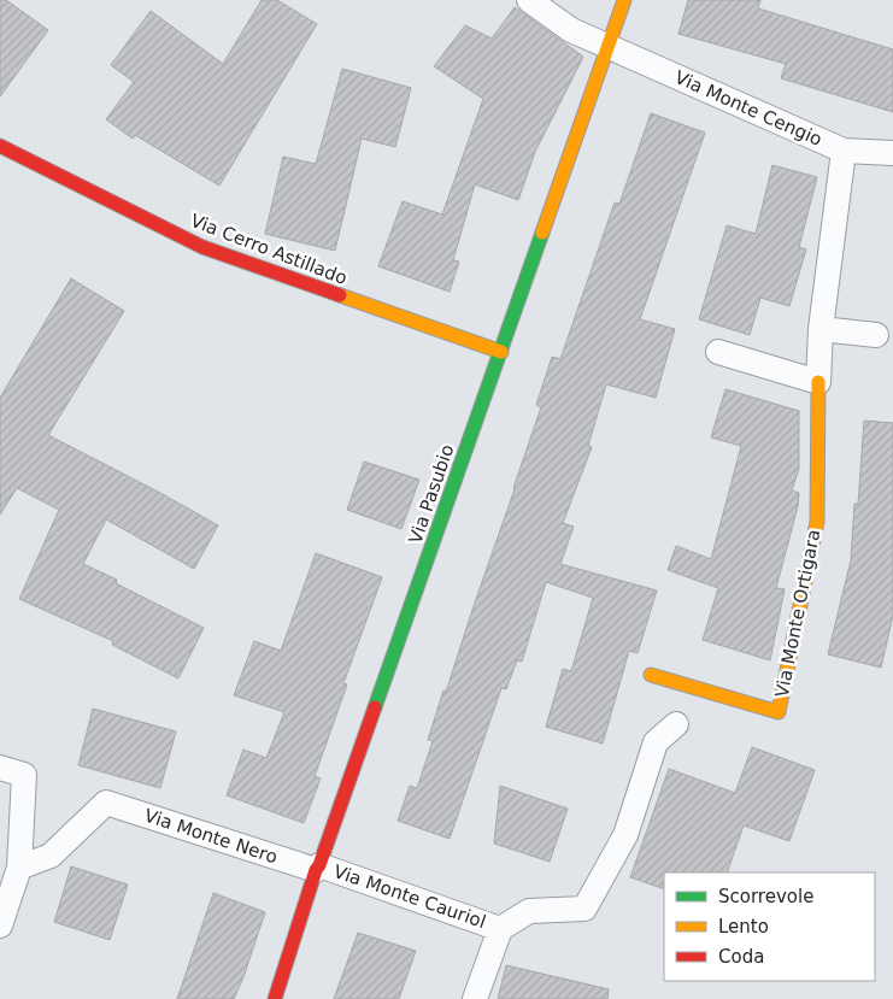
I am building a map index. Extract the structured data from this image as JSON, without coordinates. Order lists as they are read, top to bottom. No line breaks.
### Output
{"streets":{"street":["Via Monte Cengio","Via Cerro Astillado","Via Pasubio","Via Monte Ortigara","Via Monte Nero","Via Monte Cauriol"]},"crossings":[["Via Monte Cengio","Via Pasubio"],["Via Monte Cengio","Via Monte Ortigara"],["Via Cerro Astillado","Via Pasubio"],["Via Pasubio","Via Monte Nero"],["Via Pasubio","Via Monte Cauriol"],["Via Monte Nero","Via Monte Cauriol"]],"legend":["Scorrevole","Lento","Coda"]}
